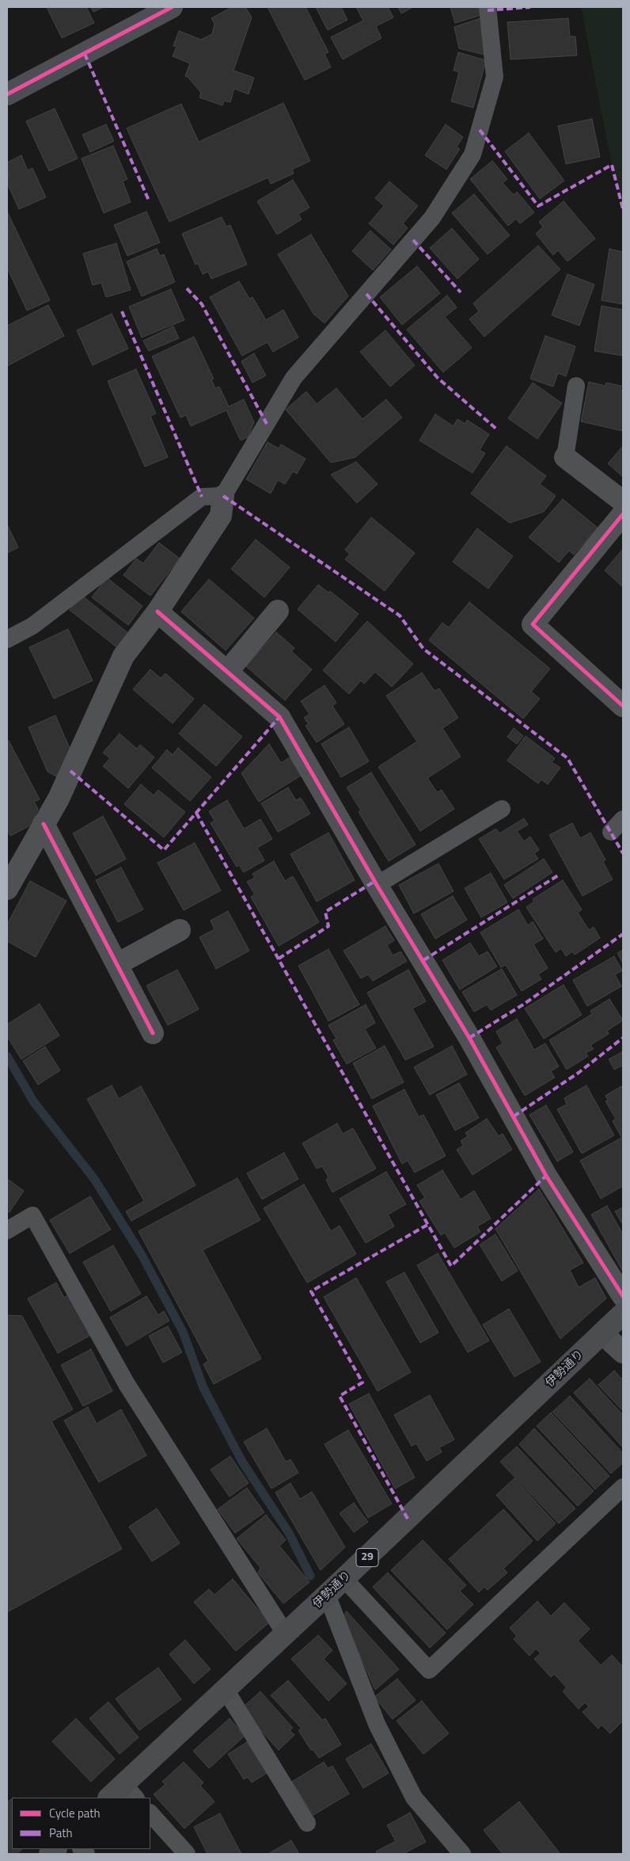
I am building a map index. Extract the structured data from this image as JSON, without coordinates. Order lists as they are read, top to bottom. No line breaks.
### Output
{"streets":{"main road":["伊勢通り","29"]},"legend":["Cycle path","Path"]}
